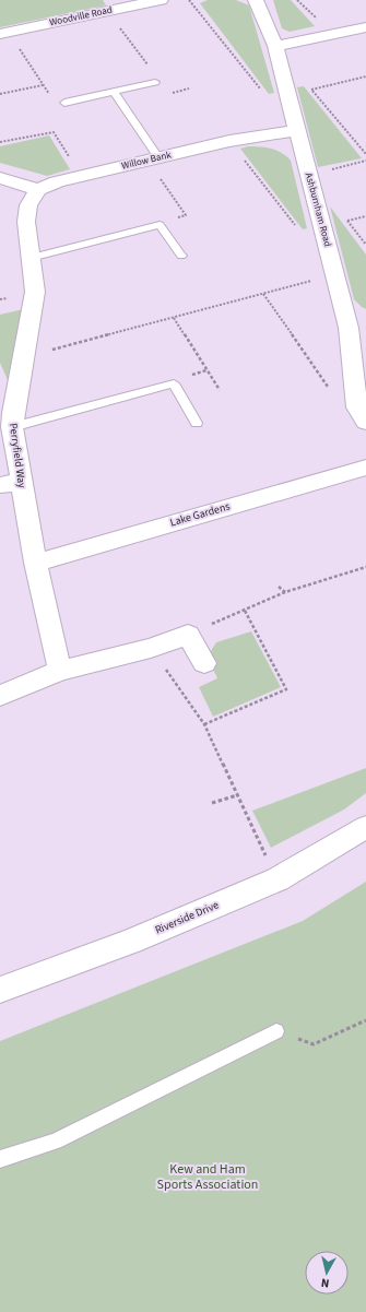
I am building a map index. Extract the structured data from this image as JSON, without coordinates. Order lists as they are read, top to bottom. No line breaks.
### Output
{"streets":{"street":["Woodville Road","Willow Bank","Ashburnham Road","Perryfield Way","Lake Gardens","Riverside Drive"]},"crossings":[["Willow Bank","Ashburnham Road"],["Willow Bank","Perryfield Way"],["Perryfield Way","Lake Gardens"]],"parks":["Kew and Ham Sports Association"],"north":"bottom"}
